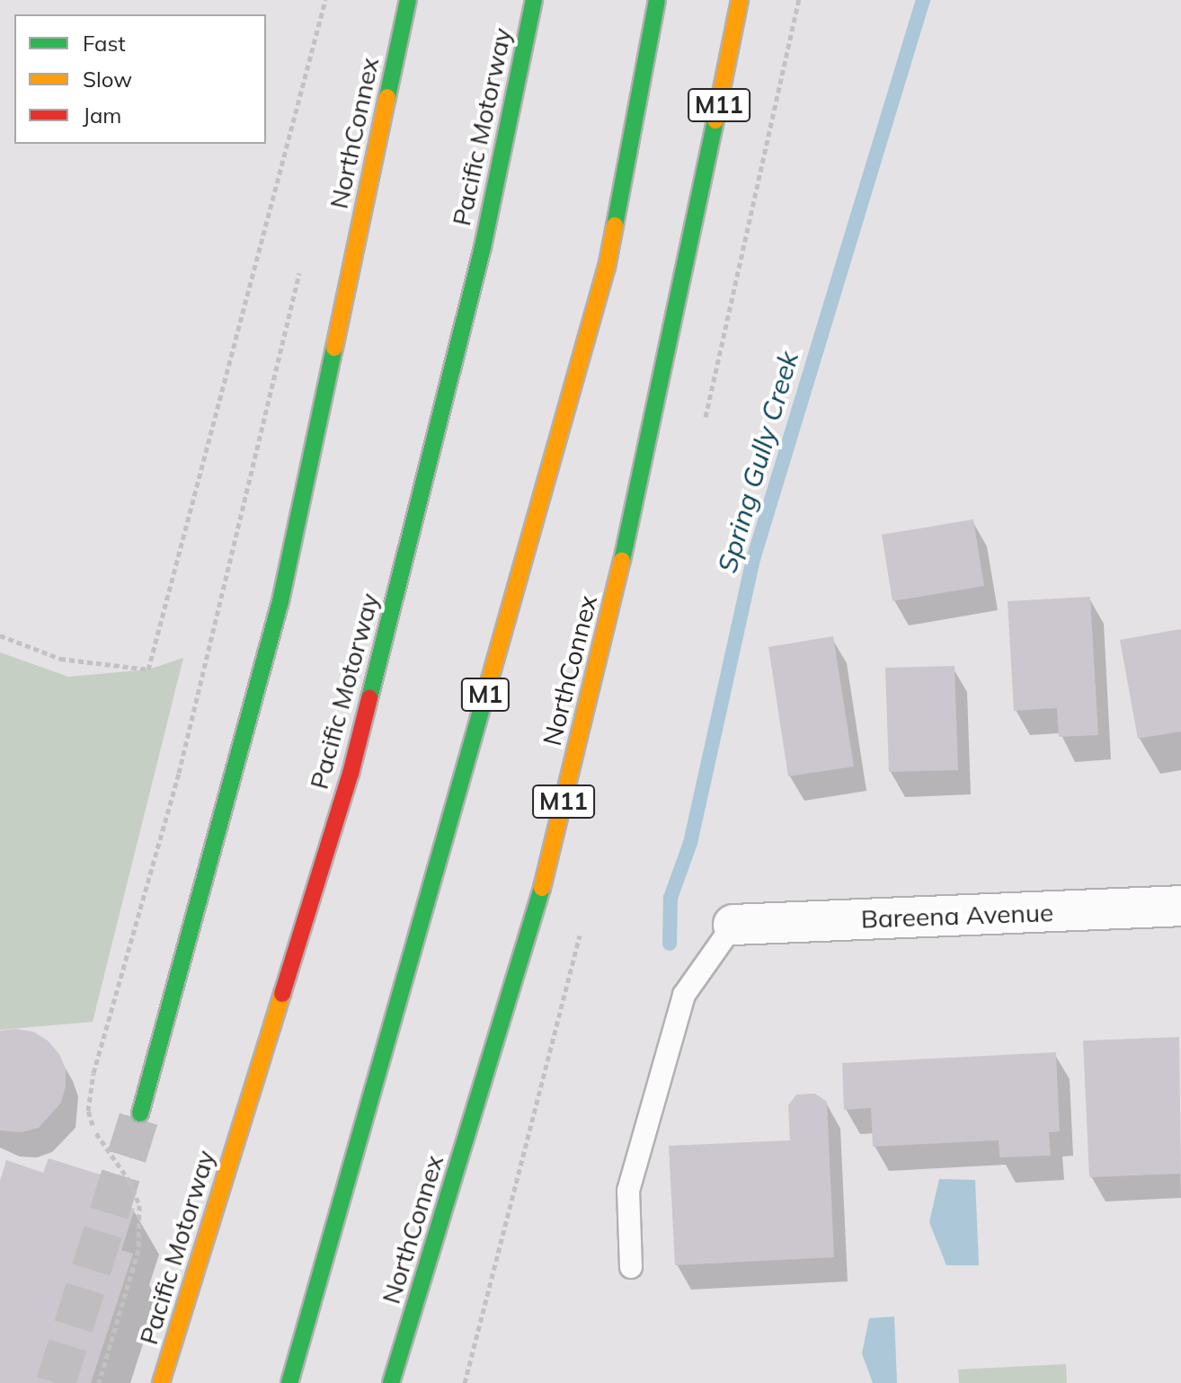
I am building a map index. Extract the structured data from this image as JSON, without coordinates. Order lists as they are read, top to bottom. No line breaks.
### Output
{"streets":{"highway":["M11","Pacific Motorway","NorthConnex","M1"],"street":["Bareena Avenue"]},"water":["Spring Gully Creek"],"legend":["Fast","Slow","Jam"]}
